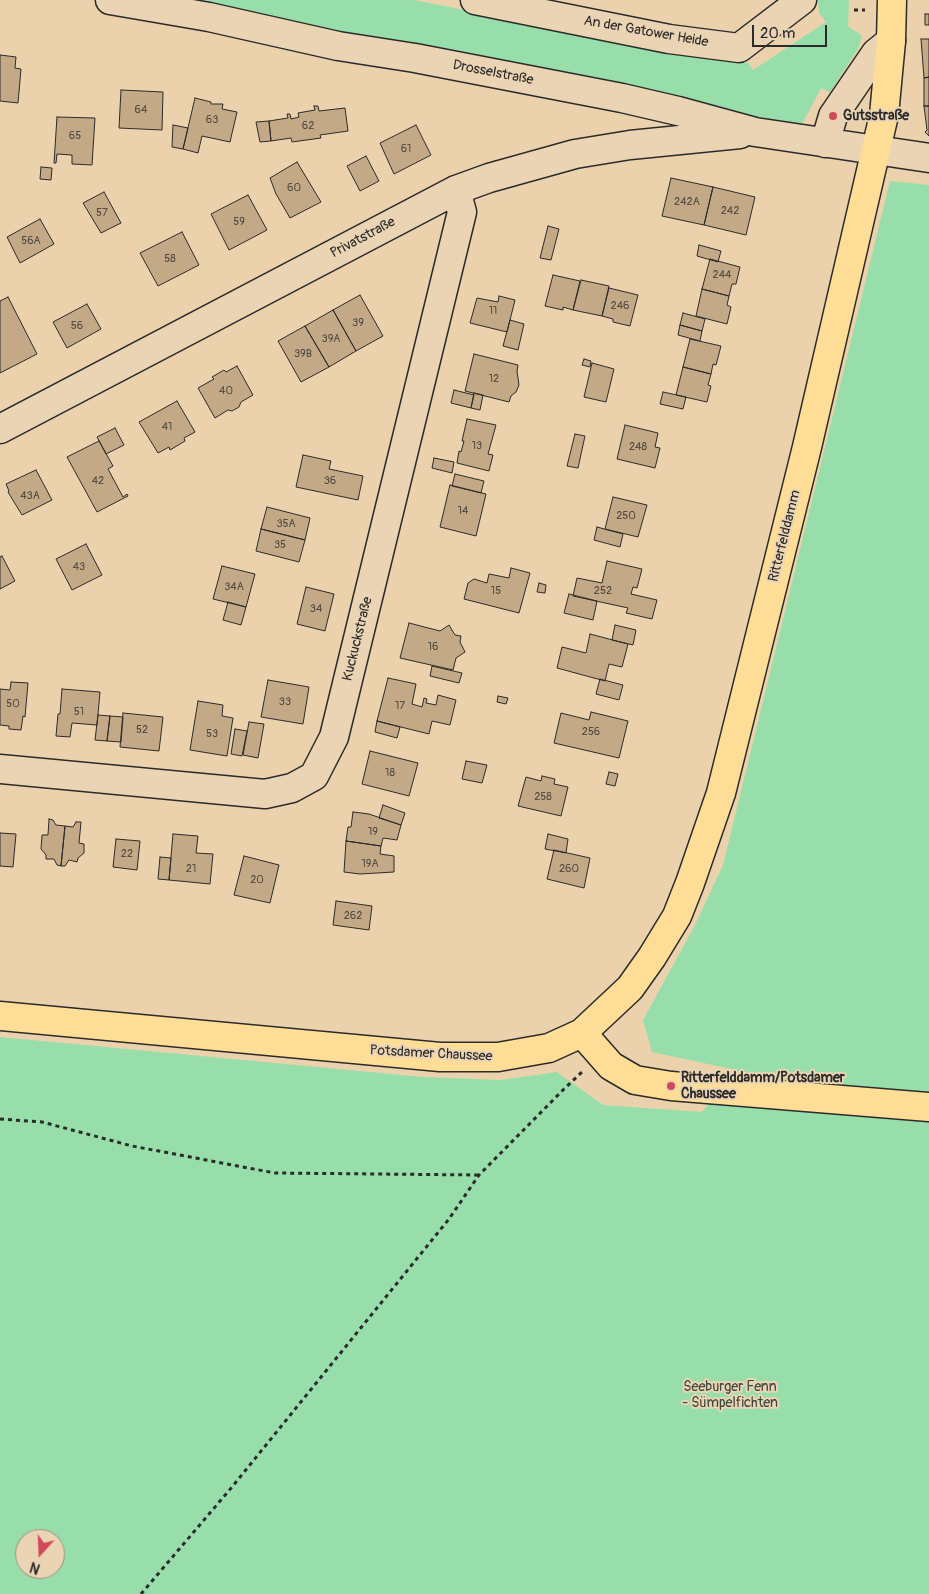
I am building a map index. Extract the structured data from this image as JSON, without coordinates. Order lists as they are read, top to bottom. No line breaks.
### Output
{"streets":{"main road":["Ritterfelddamm","Potsdamer Chaussee"],"street":["An der Gatower Heide","Drosselstraße","Privatstraße","Kuckuckstraße"]},"crossings":[["Drosselstraße","Privatstraße"],["Drosselstraße","Ritterfelddamm"],["Privatstraße","Kuckuckstraße"],["Ritterfelddamm","Potsdamer Chaussee"]],"parks":["Seeburger Fenn - Sümpelfichten"],"places":["Gutsstraße","Ritterfelddamm/Potsdamer Chaussee"],"house_numbers":["64","63","62","65","61","60","242A","242","57","59","56A","58","244","246","11","39","56","39A","39B","12","40","41","13","248","42","36","43A","14","250","35A","35","43","34A","15","252","34","16","33","50","17","51","52","256","53","18","258","19","22","19A","21","260","20","262"],"scale_bar":"20 m","north":"bottom"}
